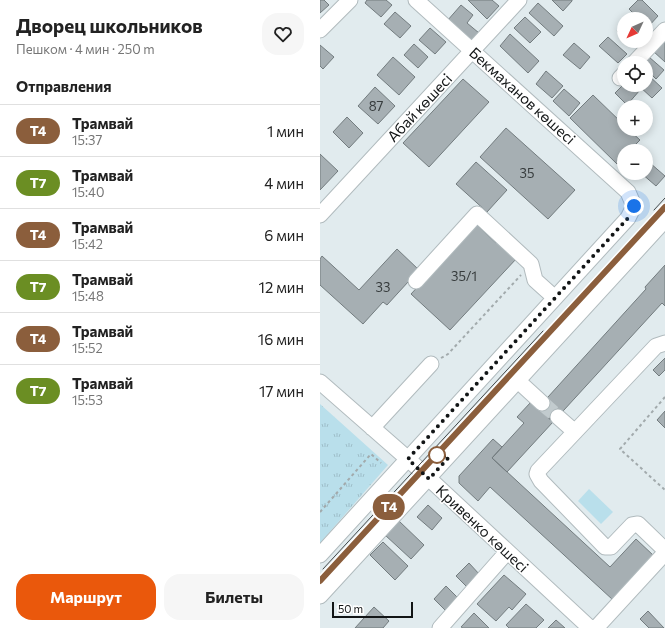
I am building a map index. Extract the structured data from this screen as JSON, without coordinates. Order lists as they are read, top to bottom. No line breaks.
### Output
{"streets":{"street":["Бекмаханов көшесі","Абай көшесі","Кривенко көшесі"]},"crossings":[["Бекмаханов көшесі","Абай көшесі"]],"lines":["tram line T4"],"house_numbers":["87","35","35/1","33"],"scale_bar":"50 m","north":"bottom left","page":{"heading":[["Дворец школьников","Пешком · 4 мин · 250 m"],"Отправления"],"on_map":"T4","map_buttons":["+","−"],"list":[{"mark":"T4","name":"Трамвай","note":"15:37","value":"1 мин"},{"mark":"T7","name":"Трамвай","note":"15:40","value":"4 мин"},{"mark":"T4","name":"Трамвай","note":"15:42","value":"6 мин"},{"mark":"T7","name":"Трамвай","note":"15:48","value":"12 мин"},{"mark":"T4","name":"Трамвай","note":"15:52","value":"16 мин"},{"mark":"T7","name":"Трамвай","note":"15:53","value":"17 мин"}],"buttons":["Маршрут","Билеты"],"scale":"50 m"}}
